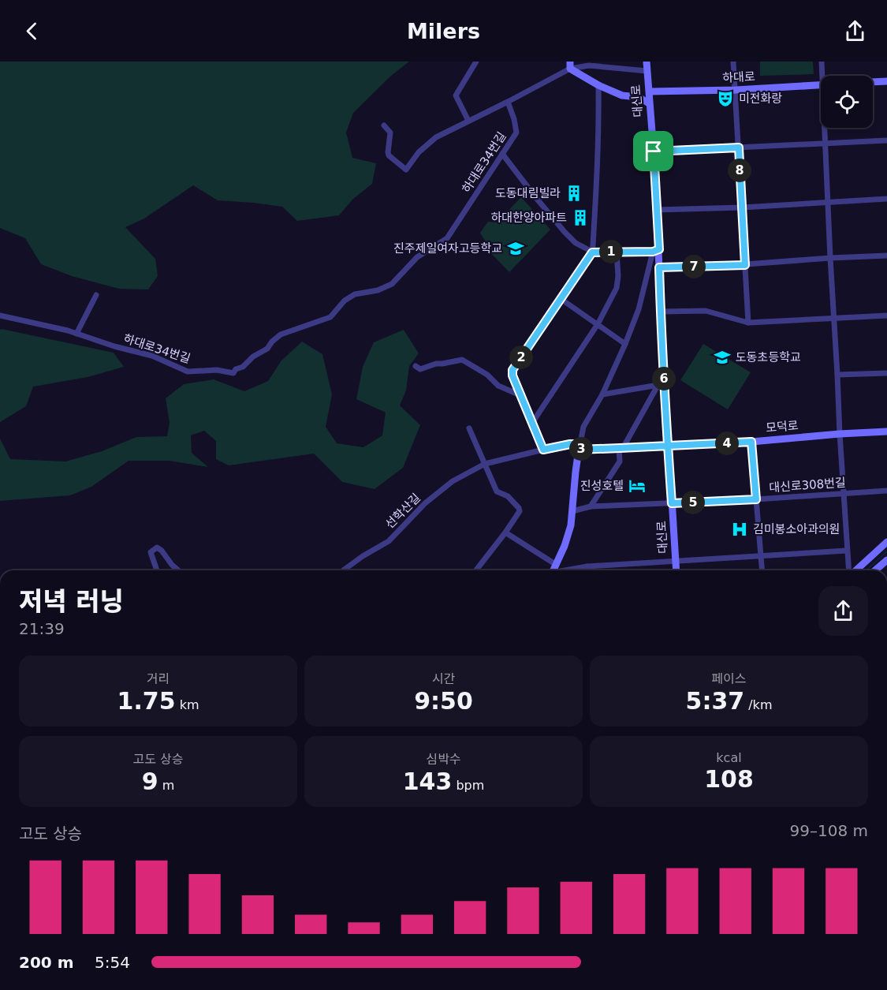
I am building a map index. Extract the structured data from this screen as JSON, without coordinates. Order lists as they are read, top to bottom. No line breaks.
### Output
{"streets":{"street":["하대로","대신로","하대로34번길","모덕로","대신로308번길","선학산길"]},"crossings":[["하대로","대신로"],["대신로","모덕로"],["대신로","대신로308번길"],["모덕로","선학산길"]],"places":{"theatre":["미전화랑"],"building":["도동대림빌라","하대한양아파트"],"school or university":["진주제일여자고등학교","도동초등학교"],"hotel":["진성호텔"],"hospital":["김미봉소아과의원"]},"page":{"header":"Milers","pins":["8","1","7","2","6","4","3","5"],"heading":["저녁 러닝","21:39"],"stats":[["거리","1.75 km"],["시간","9:50"],["페이스","5:37 /km"],["고도 상승","9 m"],["심박수","143 bpm"],["kcal","108"]],"chart":["고도 상승","99–108 m"],"list":[{"name":"200 m","note":"5:54"}]}}
